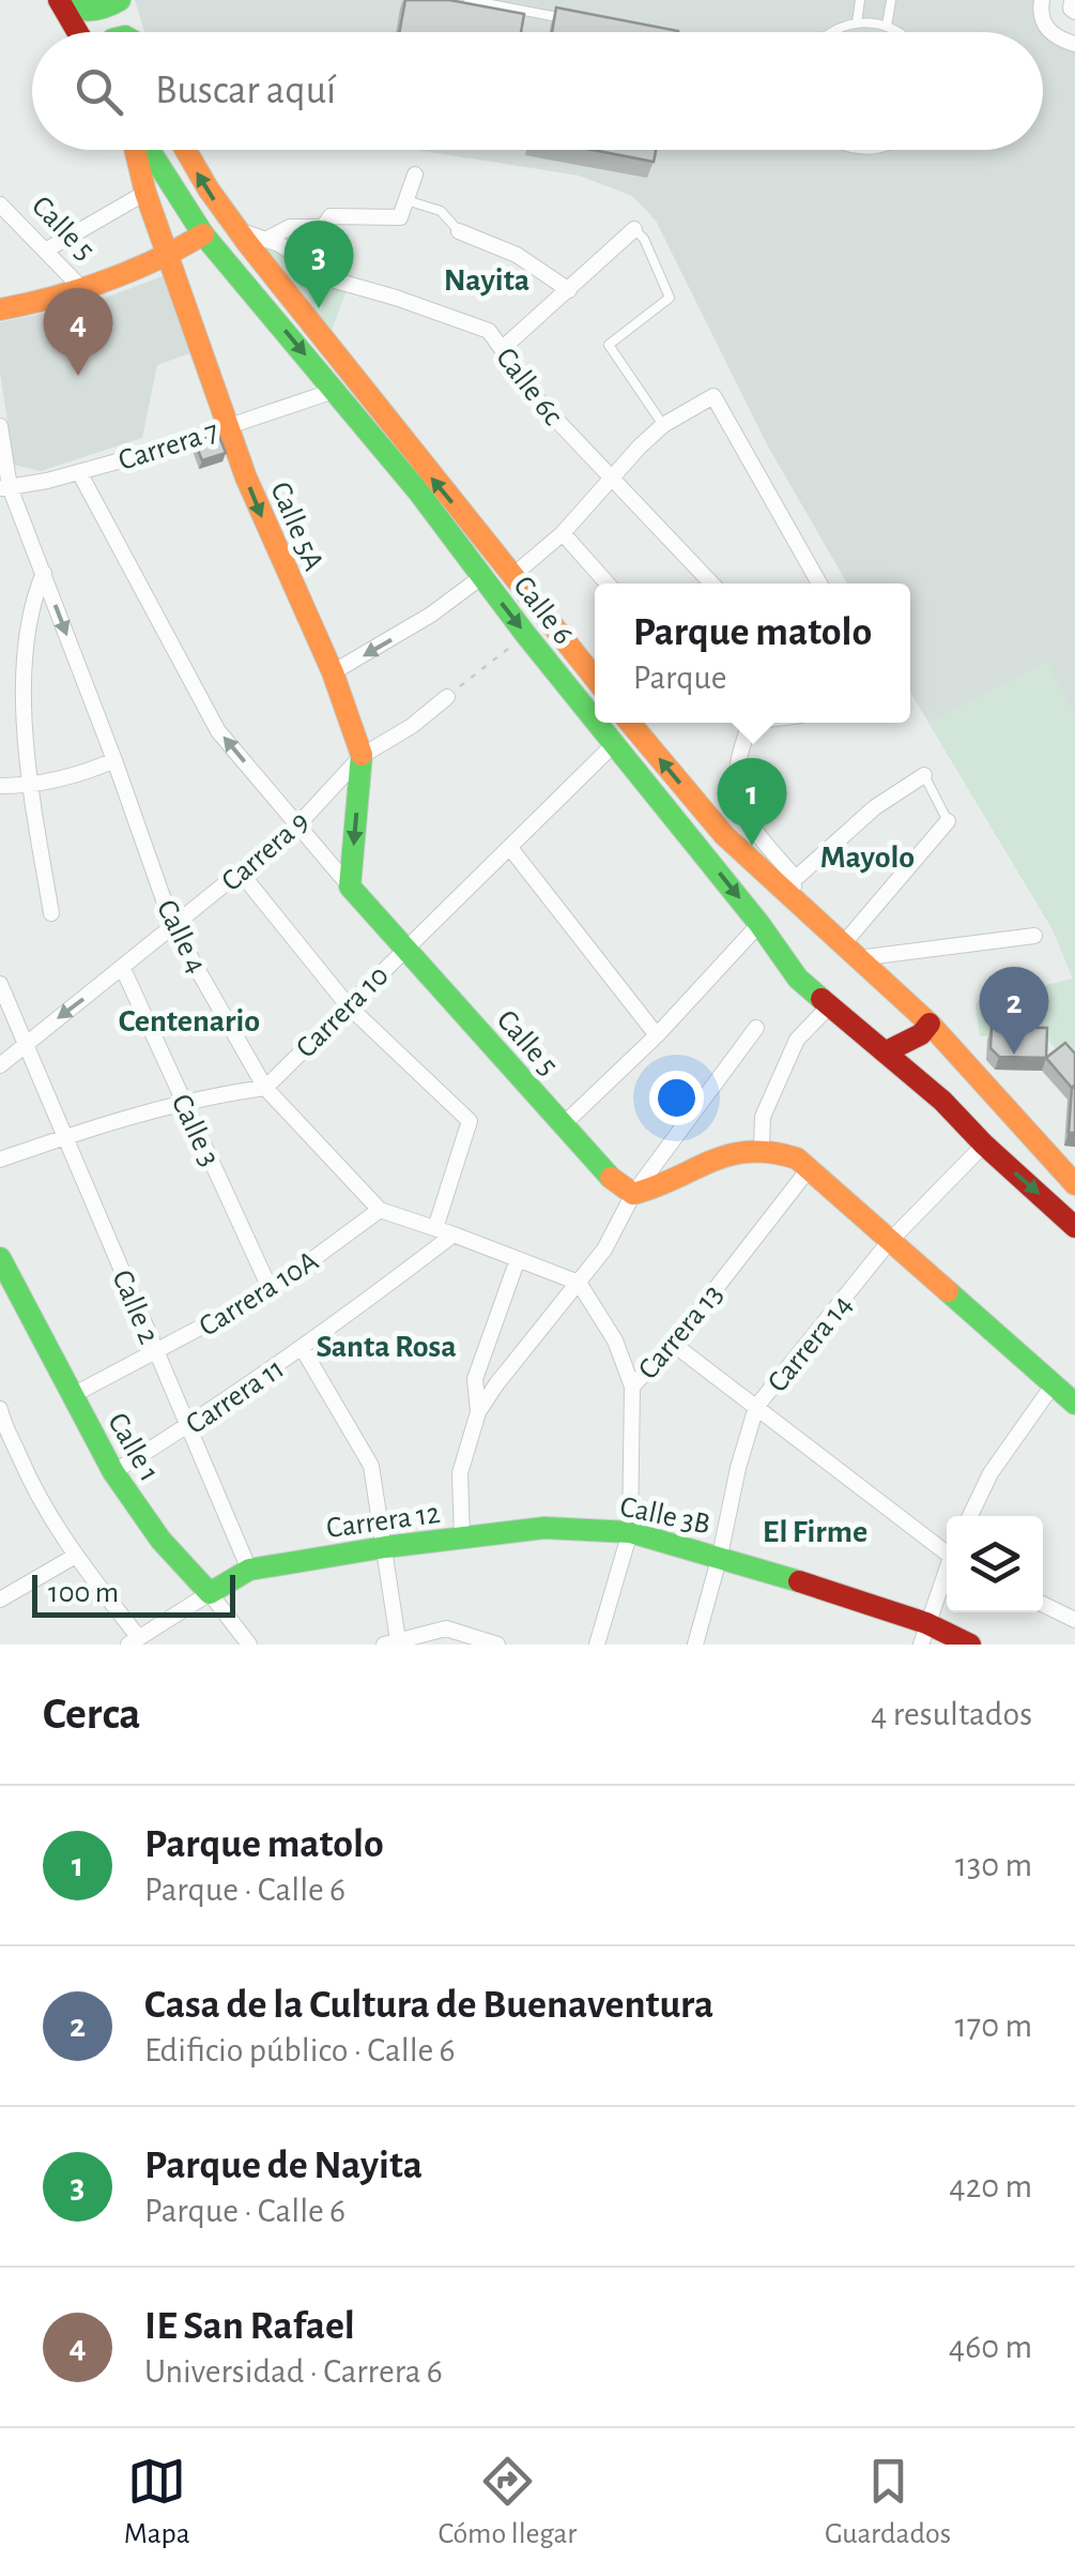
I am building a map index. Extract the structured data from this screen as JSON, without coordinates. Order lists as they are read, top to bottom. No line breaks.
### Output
{"streets":{"main road":["Calle 5","Calle 5A","Calle 6","Calle 1","Calle 3B","Carrera 12"],"street":["Calle 6c","Carrera 7","Carrera 9","Calle 4","Carrera 10","Calle 3","Carrera 10A","Calle 2","Carrera 13","Carrera 14","Carrera 11"]},"crossings":[["Calle 5","Carrera 7"],["Calle 5","Calle 5A"],["Calle 5","Carrera 9"],["Calle 5","Carrera 10"],["Calle 5","Carrera 12"],["Calle 6c","Calle 6"],["Carrera 7","Calle 5A"],["Carrera 7","Calle 6"],["Carrera 7","Calle 4"],["Calle 5A","Calle 6"],["Calle 5A","Carrera 9"],["Calle 6","Carrera 10"],["Calle 6","Carrera 14"],["Carrera 9","Calle 4"],["Carrera 9","Calle 3"],["Carrera 9","Calle 2"],["Calle 4","Carrera 10"],["Calle 4","Carrera 10A"],["Calle 4","Carrera 11"],["Calle 4","Carrera 12"],["Calle 3","Carrera 10A"],["Carrera 10A","Calle 2"],["Carrera 10A","Calle 1"],["Calle 2","Carrera 11"],["Calle 2","Carrera 12"],["Carrera 13","Calle 3B"],["Carrera 14","Calle 3B"],["Carrera 11","Calle 1"],["Calle 1","Carrera 12"],["Calle 3B","Carrera 12"]],"one_way":["Calle 5","Calle 5A"],"districts":["Nayita","Mayolo","Centenario","Santa Rosa","El Firme"],"scale_bar":"100 m","page":{"search":"Buscar aquí","pins":["3","4","1","2"],"popup":["Parque matolo","Parque"],"scale":"100 m","heading":["Cerca","4 resultados"],"list":[{"mark":"1","name":"Parque matolo","note":"Parque · Calle 6","value":"130 m"},{"mark":"2","name":"Casa de la Cultura de Buenaventura","note":"Edificio público · Calle 6","value":"170 m"},{"mark":"3","name":"Parque de Nayita","note":"Parque · Calle 6","value":"420 m"},{"mark":"4","name":"IE San Rafael","note":"Universidad · Carrera 6","value":"460 m"}],"nav":["Mapa","Cómo llegar","Guardados"]}}
